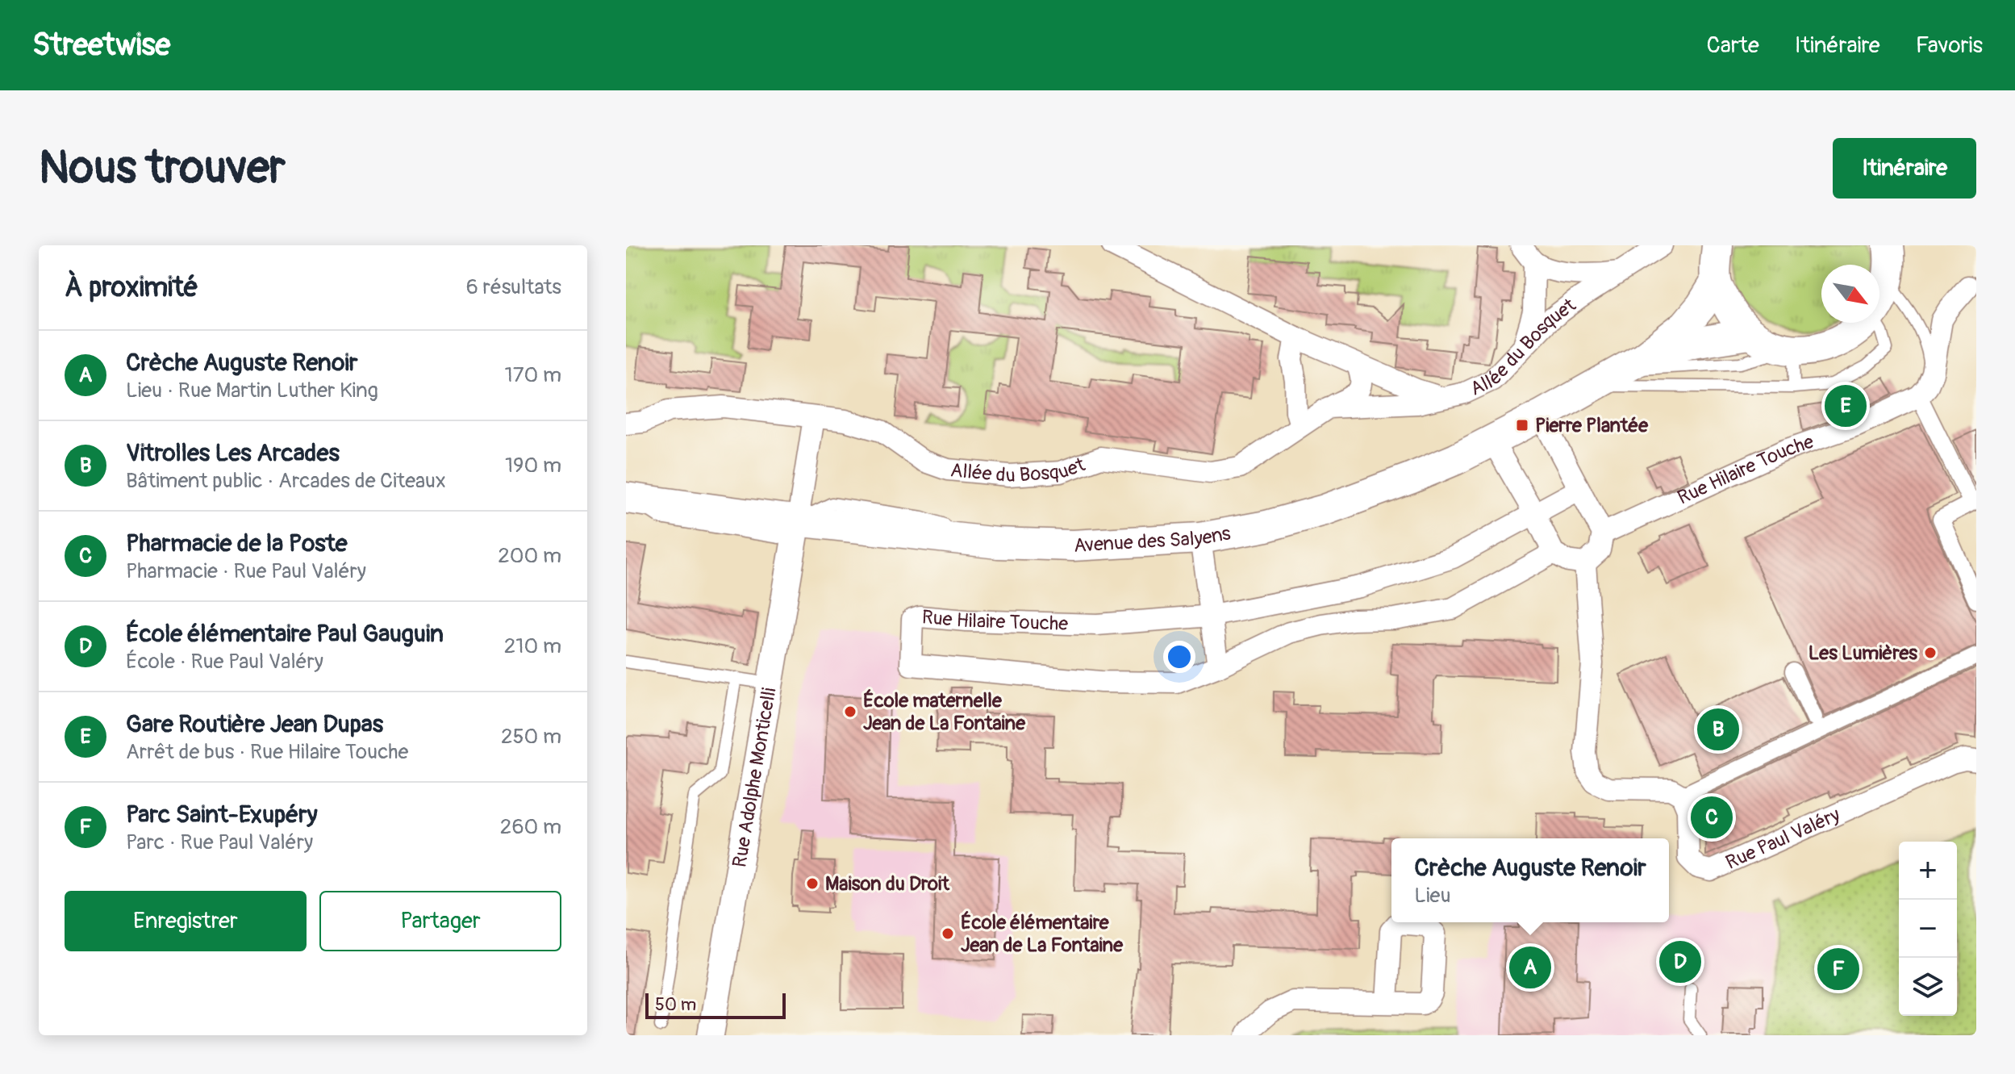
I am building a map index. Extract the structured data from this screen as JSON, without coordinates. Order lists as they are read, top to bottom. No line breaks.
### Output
{"streets":{"main road":["Avenue des Salyens"],"street":["Allée du Bosquet","Rue Hilaire Touche","Rue Adolphe Monticelli","Rue Paul Valéry"]},"crossings":[["Avenue des Salyens","Rue Adolphe Monticelli"]],"places":{"transit":["Pierre Plantée"],"other":["Les Lumières","École maternelle Jean de La Fontaine","Maison du Droit","École élémentaire Jean de La Fontaine"]},"scale_bar":"50 m","north":"bottom right","page":{"header":"Streetwise","nav":["Carte","Itinéraire","Favoris"],"buttons":["Itinéraire",["Enregistrer","Partager"]],"title":"Nous trouver","heading":["À proximité","6 résultats"],"list":[{"mark":"A","name":"Crèche Auguste Renoir","note":"Lieu · Rue Martin Luther King","value":"170 m"},{"mark":"B","name":"Vitrolles Les Arcades","note":"Bâtiment public · Arcades de Citeaux","value":"190 m"},{"mark":"C","name":"Pharmacie de la Poste","note":"Pharmacie · Rue Paul Valéry","value":"200 m"},{"mark":"D","name":"École élémentaire Paul Gauguin","note":"École · Rue Paul Valéry","value":"210 m"},{"mark":"E","name":"Gare Routière Jean Dupas","note":"Arrêt de bus · Rue Hilaire Touche","value":"250 m"},{"mark":"F","name":"Parc Saint-Exupéry","note":"Parc · Rue Paul Valéry","value":"260 m"}],"pins":["E","B","C","D","A","F"],"popup":["Crèche Auguste Renoir","Lieu"],"map_buttons":["+","−"],"scale":"50 m"}}
